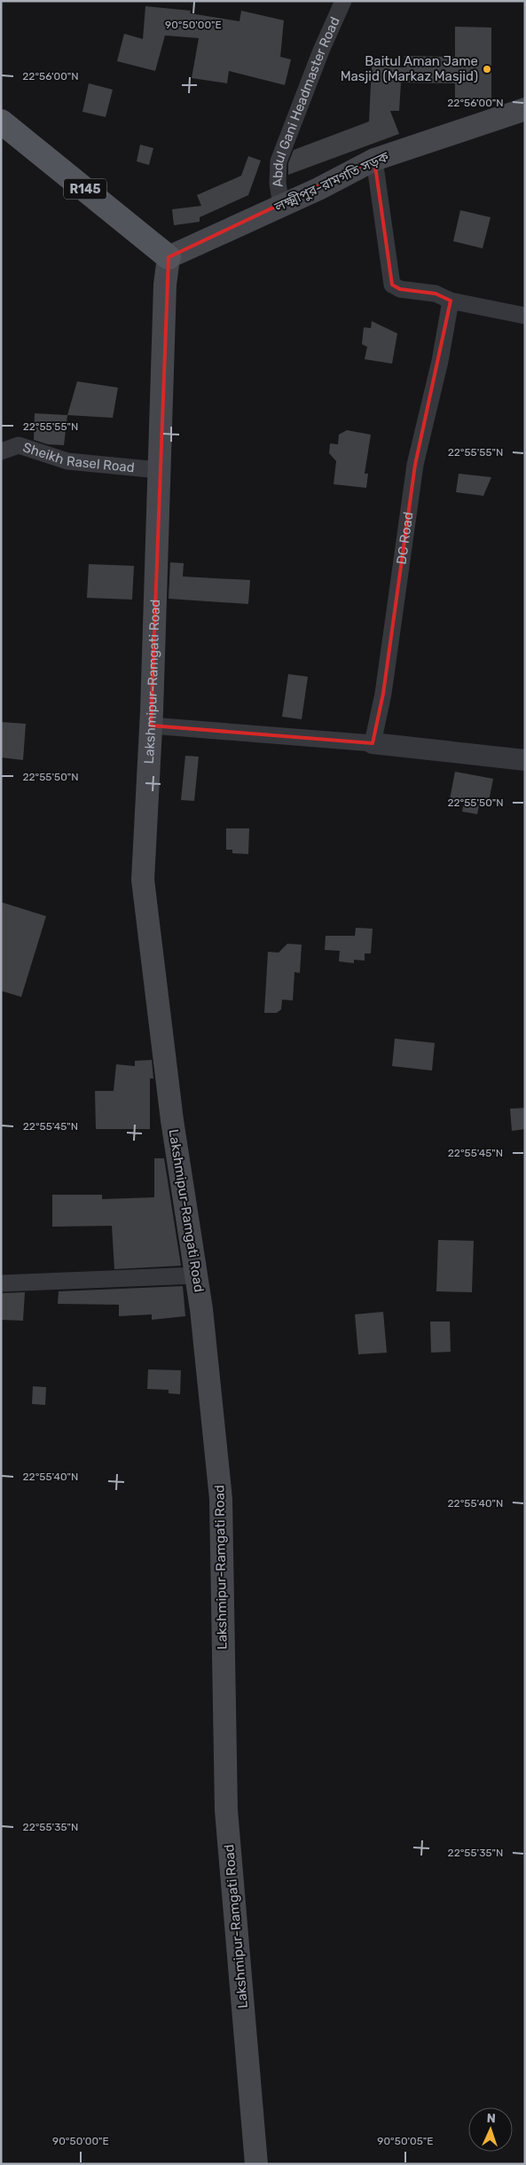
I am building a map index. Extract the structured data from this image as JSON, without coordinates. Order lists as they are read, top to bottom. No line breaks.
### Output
{"streets":{"main road":["লক্ষ্মীপুর-রামগতি সড়ক","R145","Lakshmipur-Ramgati Road"],"street":["Abdul Gani Headmaster Road","Sheikh Rasel Road","DC Road"]},"crossings":[["Abdul Gani Headmaster Road","লক্ষ্মীপুর-রামগতি সড়ক"],["লক্ষ্মীপুর-রামগতি সড়ক","R145"],["লক্ষ্মীপুর-রামগতি সড়ক","Lakshmipur-Ramgati Road"],["R145","Lakshmipur-Ramgati Road"],["Sheikh Rasel Road","Lakshmipur-Ramgati Road"]],"places":["Baitul Aman Jame Masjid (Markaz Masjid)"],"north":"top","coordinates":["90°50'00\"E","22°56'00\"N","22°55'55\"N","22°55'50\"N","22°55'45\"N","22°55'40\"N","22°55'35\"N","90°50'05\"E"]}
